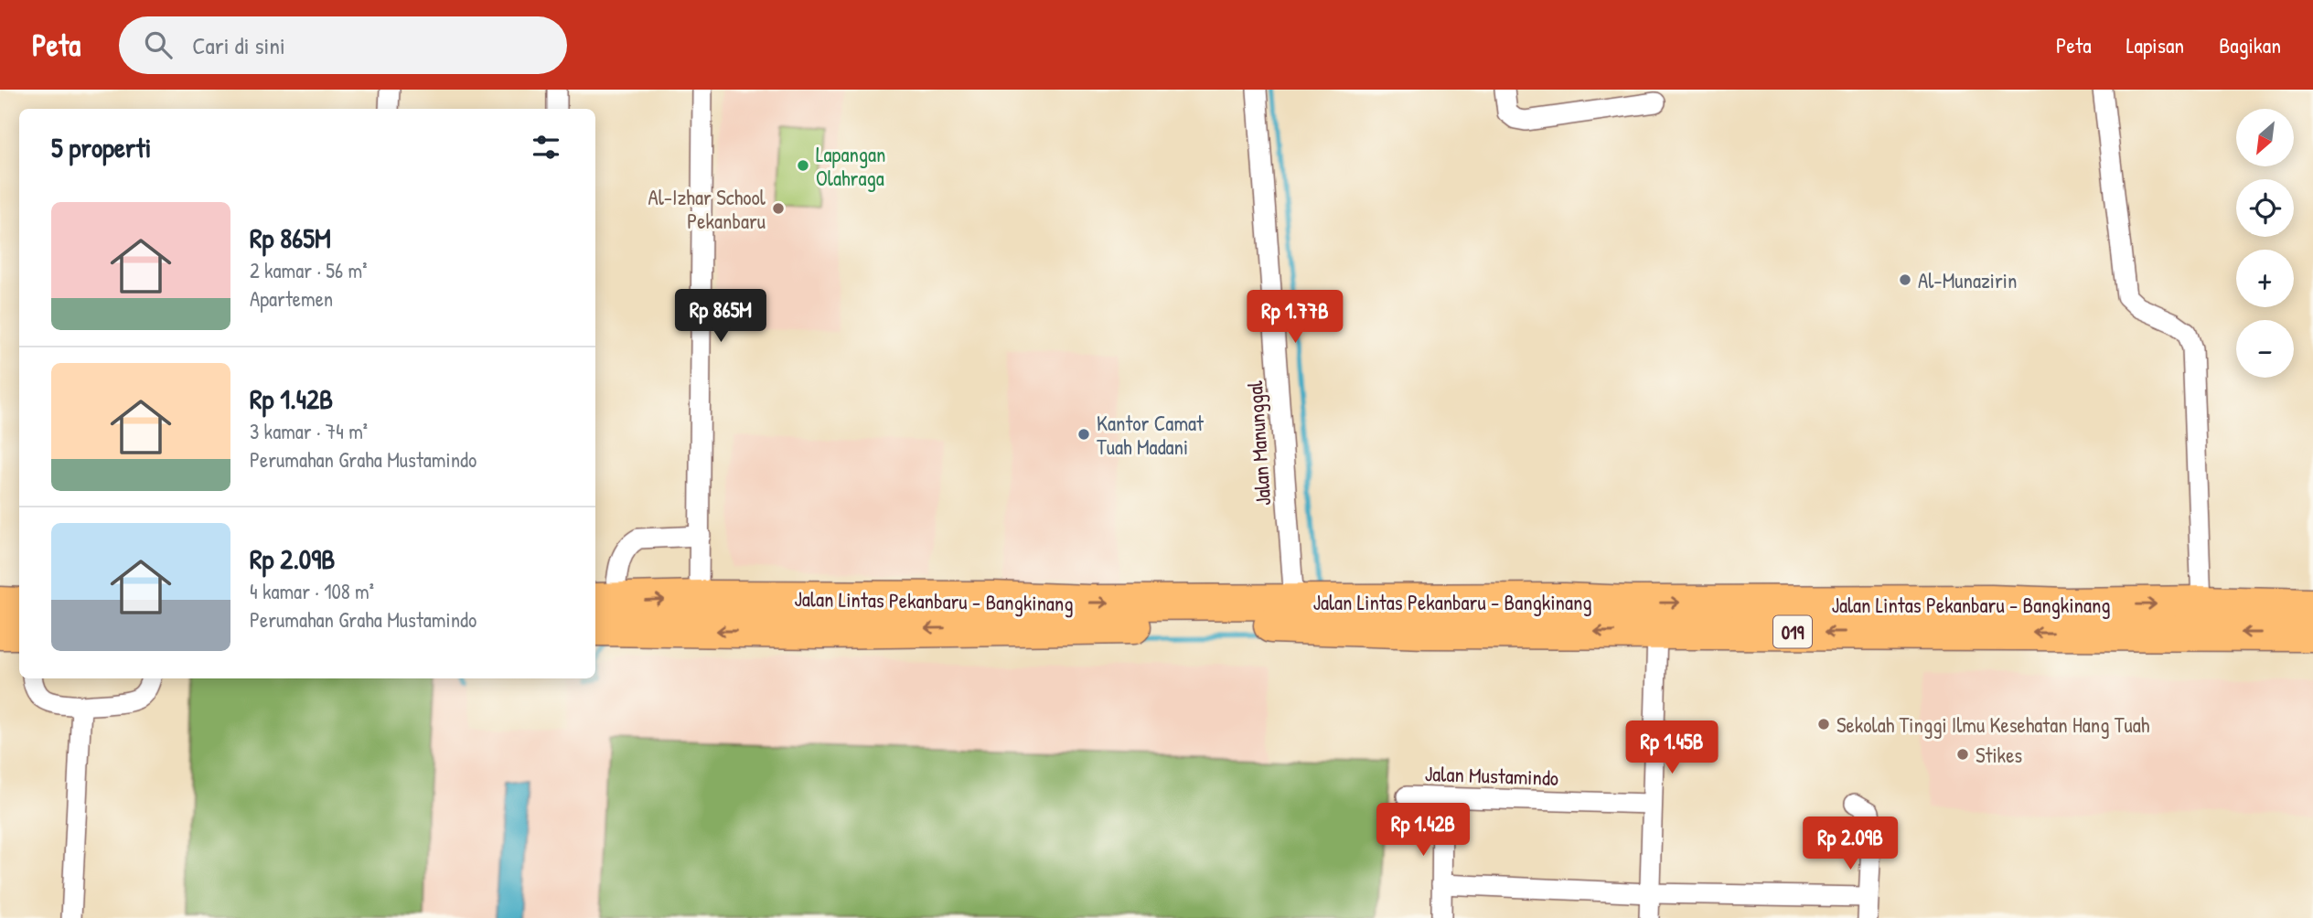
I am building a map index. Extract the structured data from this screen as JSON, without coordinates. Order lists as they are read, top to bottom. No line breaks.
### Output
{"streets":{"highway":["Jalan Lintas Pekanbaru - Bangkinang","019"],"street":["Jalan Manunggal","Jalan Mustamindo"]},"crossings":[["Jalan Manunggal","Jalan Lintas Pekanbaru - Bangkinang"]],"places":["Lapangan Olahraga","Al-Izhar School Pekanbaru","Al-Munazirin","Kantor Camat Tuah Madani","Sekolah Tinggi Ilmu Kesehatan Hang Tuah","Stikes"],"north":"bottom left","page":{"header":"Peta","search":"Cari di sini","nav":["Peta","Lapisan","Bagikan"],"map_buttons":["+","−"],"heading":"5 properti","list":[{"name":"Rp 865M","note":"2 kamar · 56 m² · Apartemen"},{"name":"Rp 1.42B","note":"3 kamar · 74 m² · Perumahan Graha Mustamindo"},{"name":"Rp 2.09B","note":"4 kamar · 108 m² · Perumahan Graha Mustamindo"}],"price":["Rp 865M","Rp 1.77B","Rp 1.45B","Rp 1.42B","Rp 2.09B"]}}
